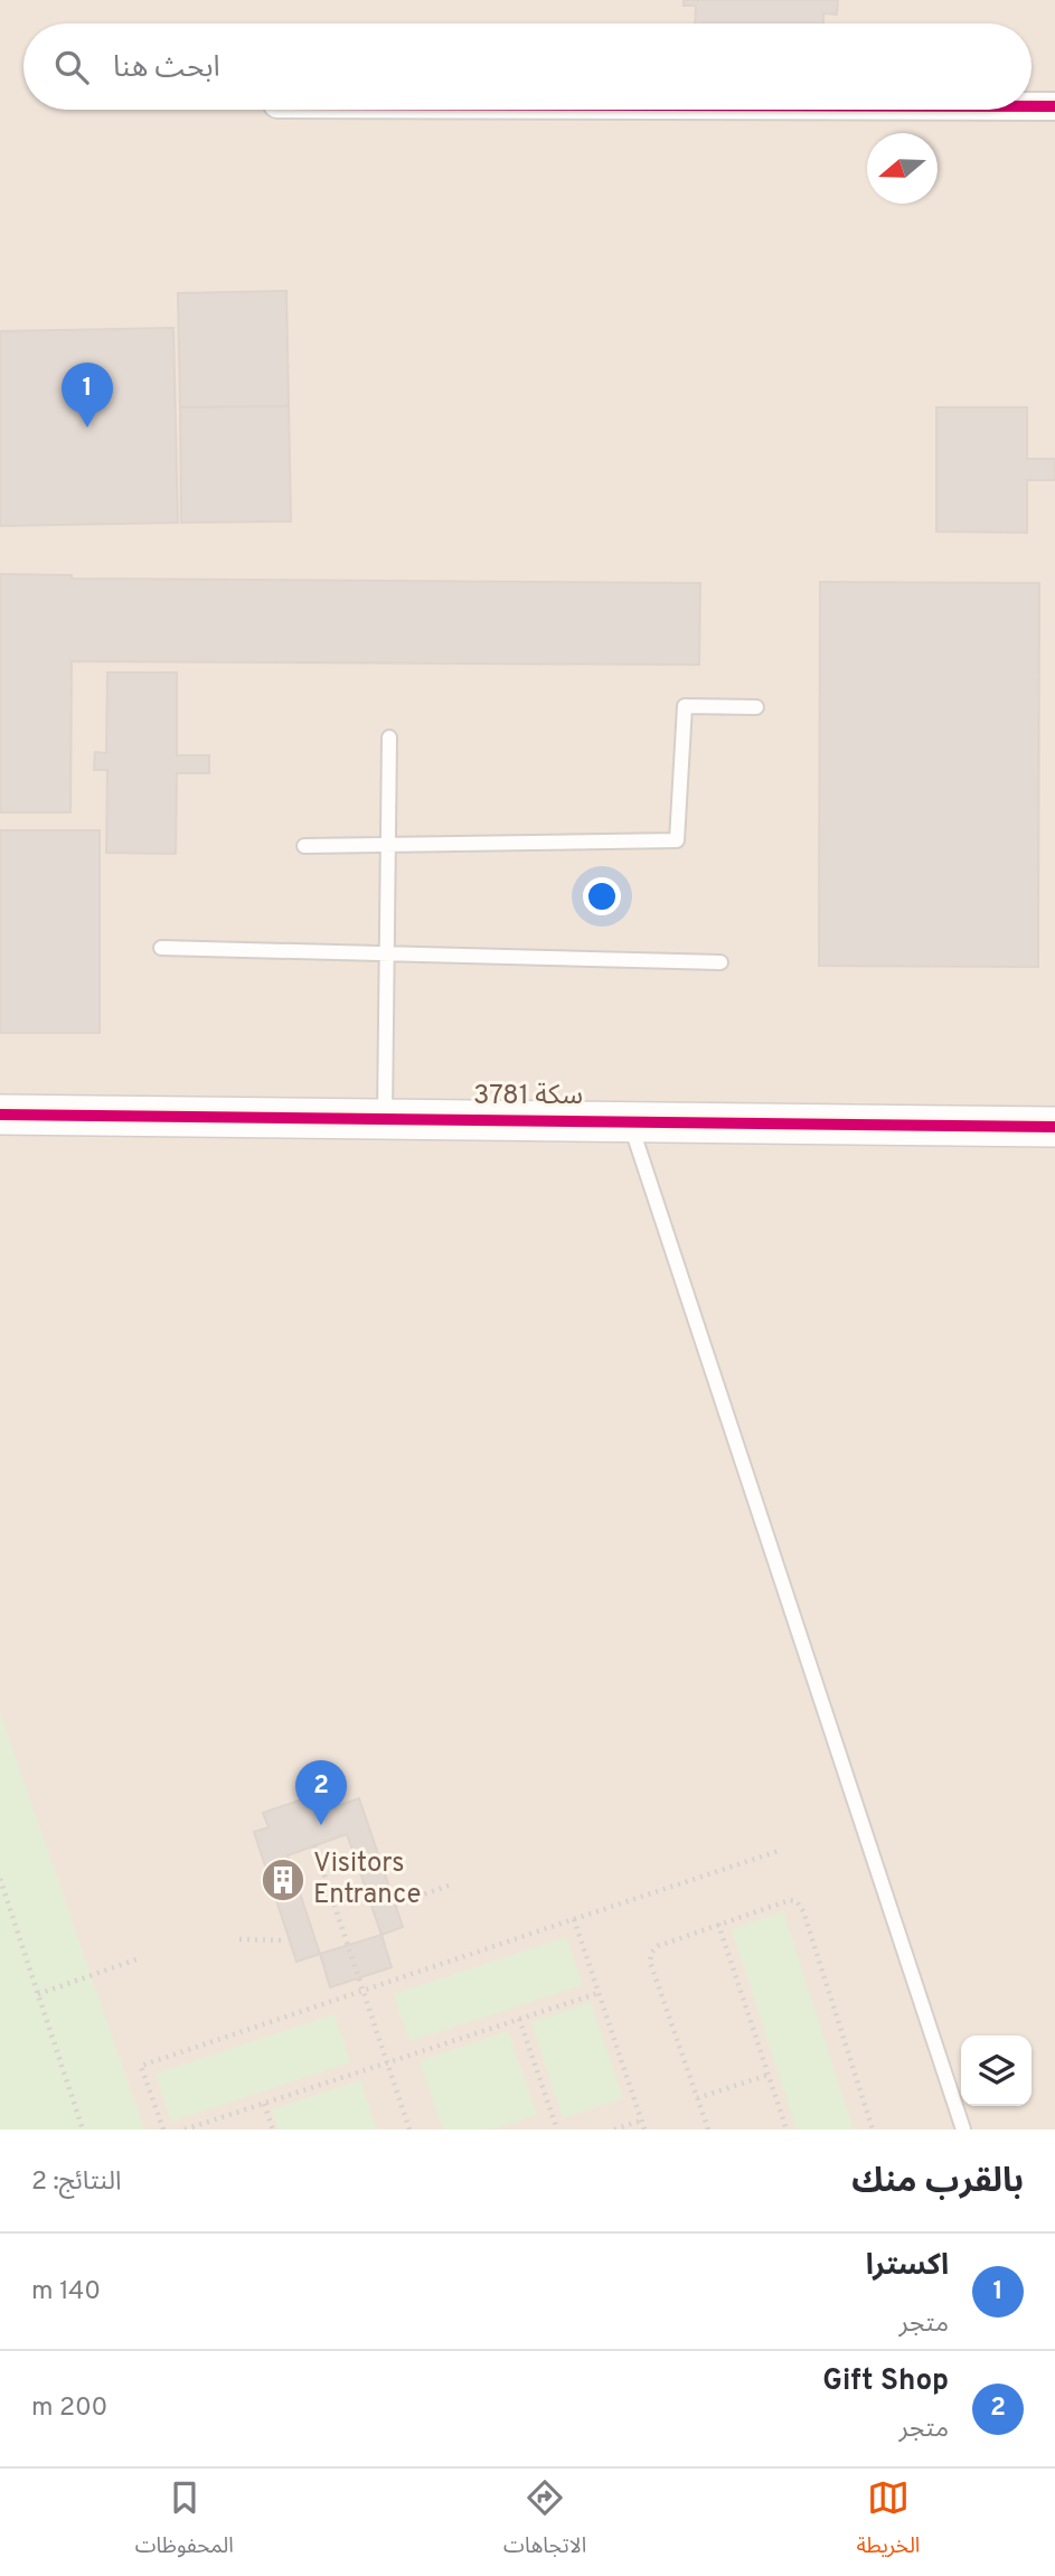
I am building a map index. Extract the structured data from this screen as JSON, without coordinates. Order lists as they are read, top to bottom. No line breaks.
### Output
{"streets":{"street":["سكة 3781"]},"places":{"building":["Visitors Entrance"]},"north":"left","page":{"search":"ابحث هنا","pins":["1","2"],"heading":["بالقرب منك","النتائج: 2"],"list":[{"mark":"1","name":"اكسترا","note":"متجر","value":"140 m"},{"mark":"2","name":"Gift Shop","note":"متجر","value":"200 m"}],"nav":["الخريطة","الاتجاهات","المحفوظات"]}}
